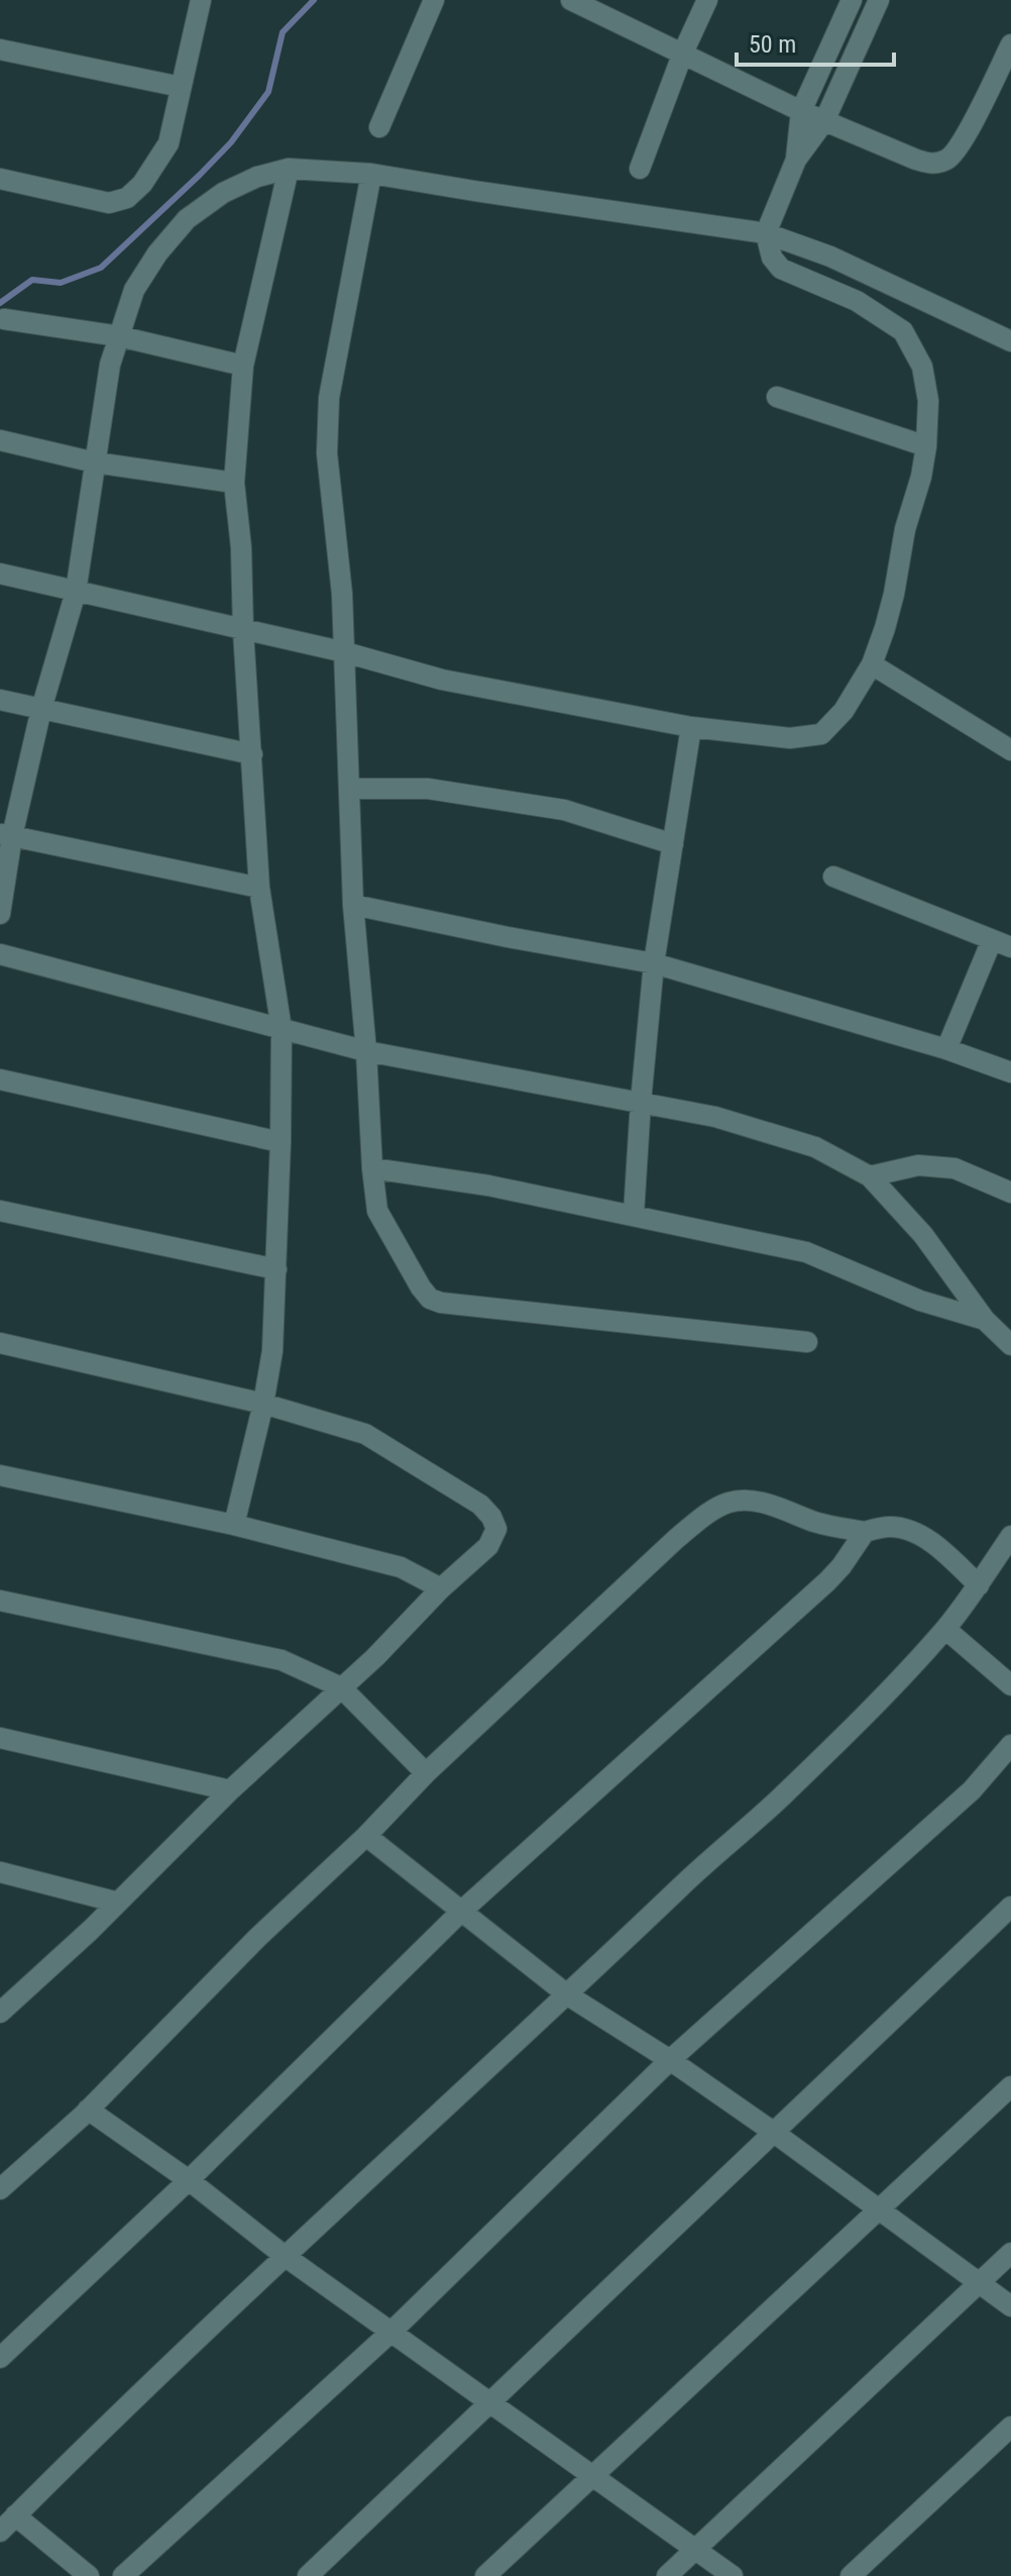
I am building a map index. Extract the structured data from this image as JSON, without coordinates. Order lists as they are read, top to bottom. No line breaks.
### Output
{"scale_bar":"50 m"}
